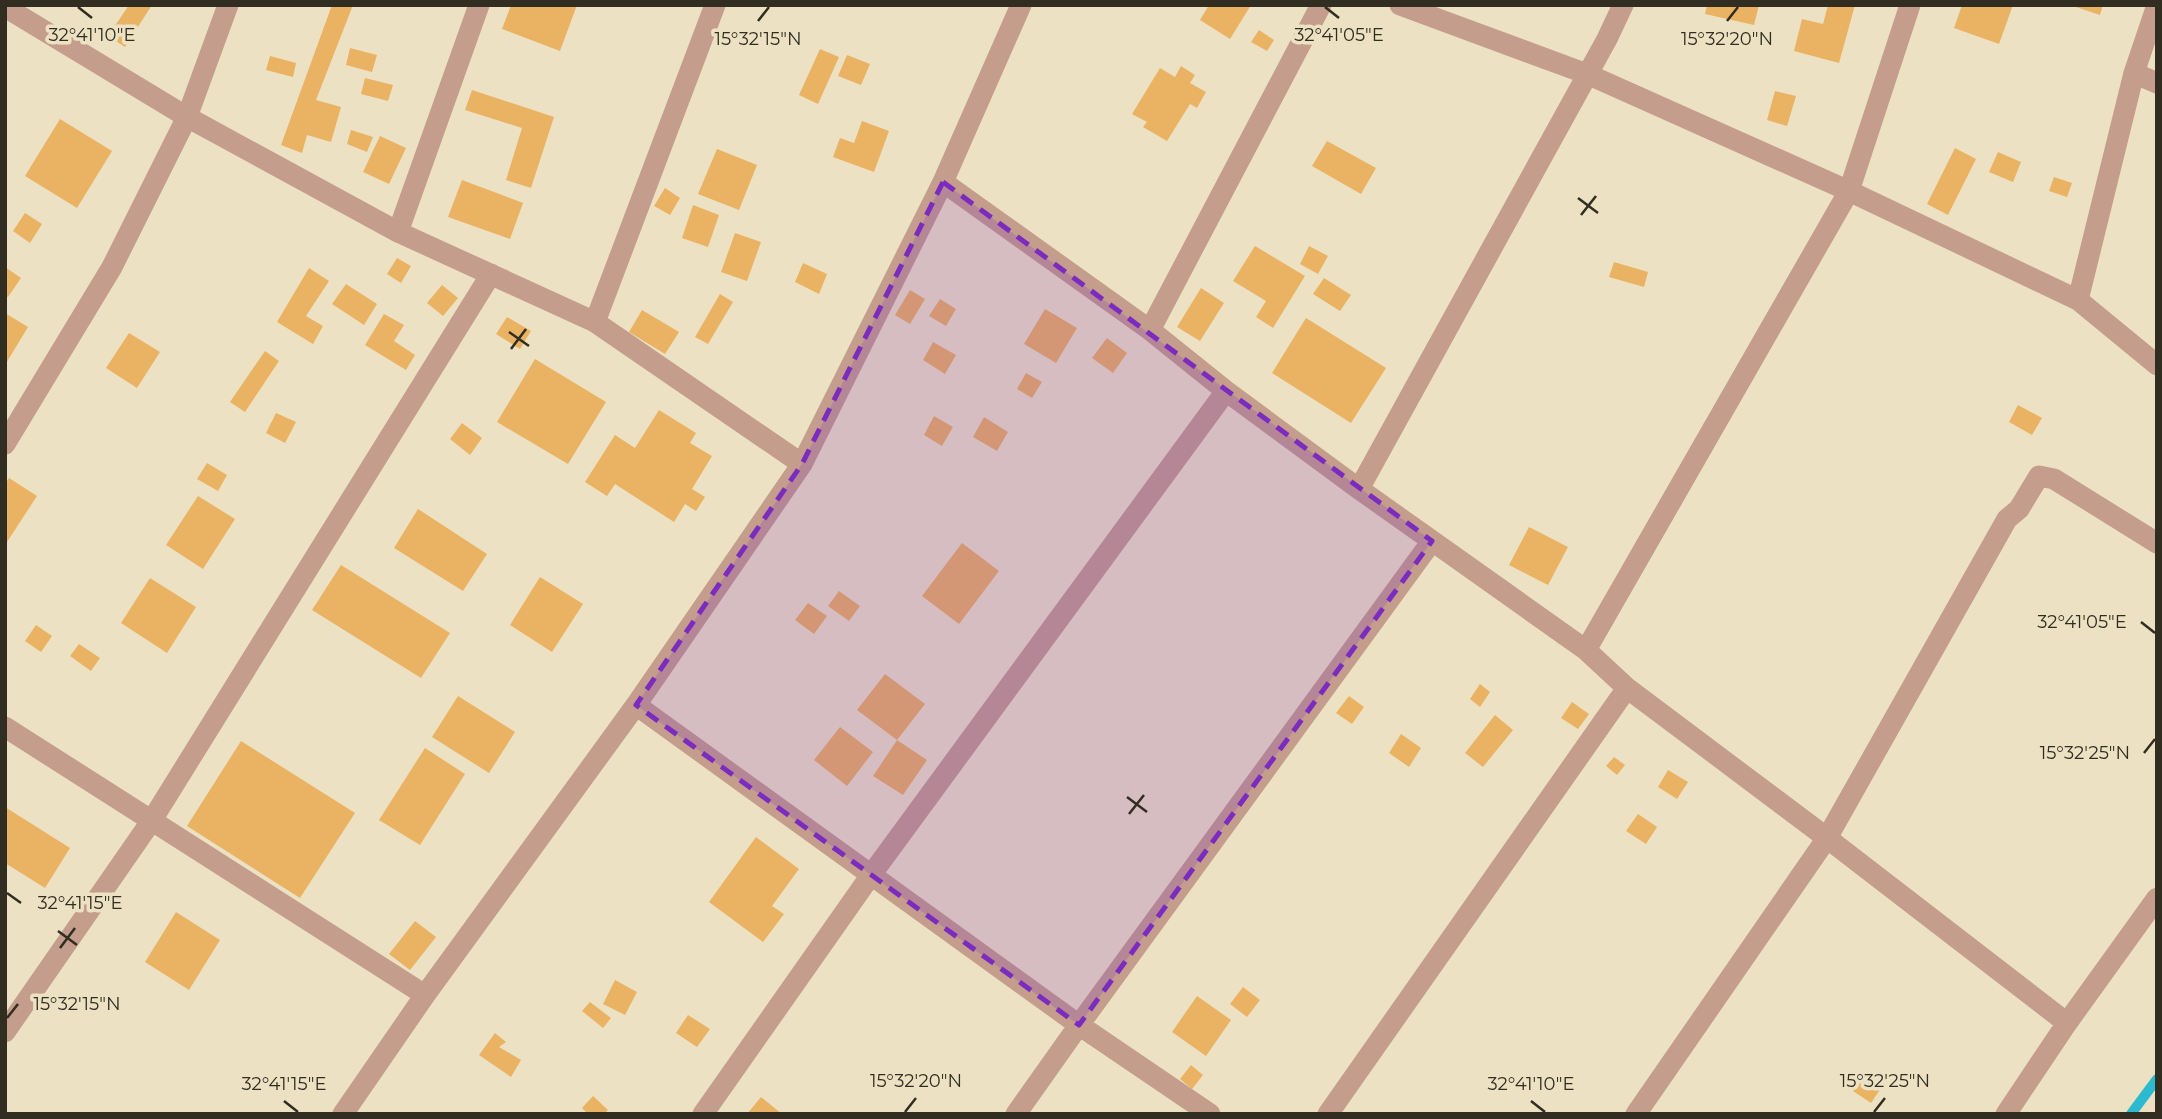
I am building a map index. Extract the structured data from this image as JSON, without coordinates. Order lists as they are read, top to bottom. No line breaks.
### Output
{"coordinates":["32°41'10\"E","32°41'05\"E","15°32'15\"N","15°32'20\"N","15°32'25\"N","32°41'15\"E"]}
